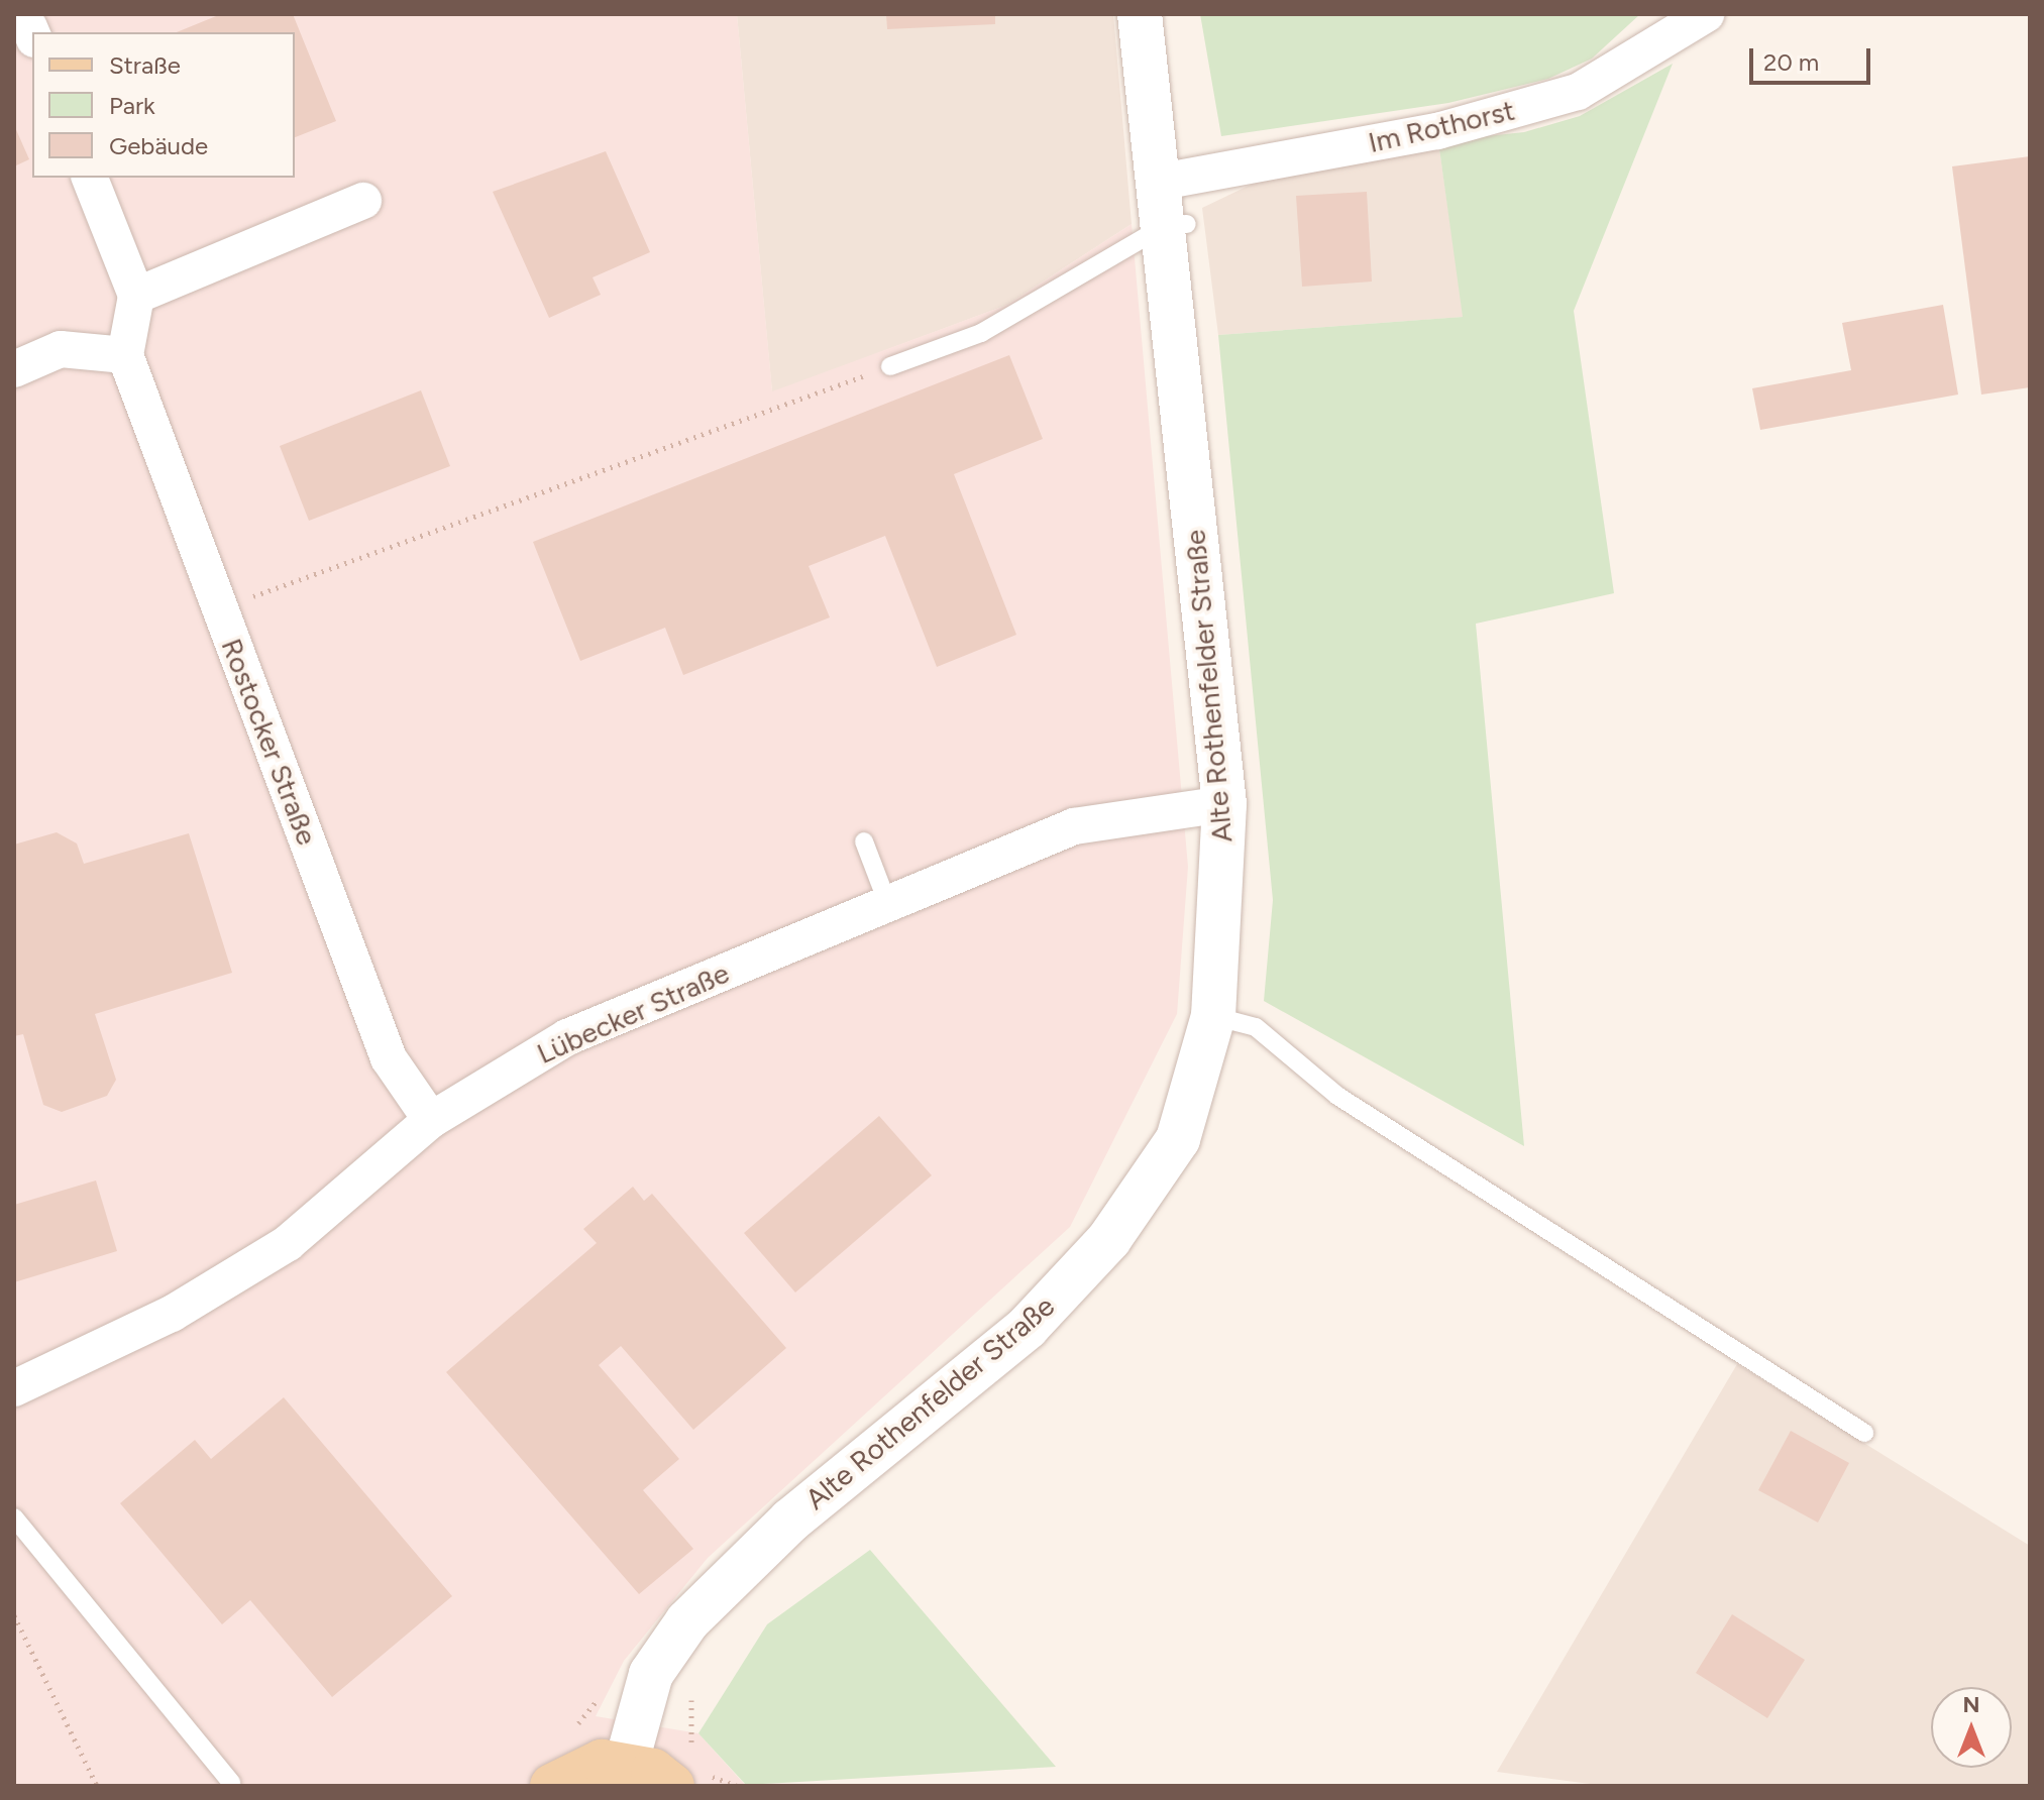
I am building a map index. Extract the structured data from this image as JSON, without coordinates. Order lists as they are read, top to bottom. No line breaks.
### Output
{"streets":{"street":["Im Rothorst","Alte Rothenfelder Straße","Rostocker Straße","Lübecker Straße"]},"crossings":[["Im Rothorst","Alte Rothenfelder Straße"],["Alte Rothenfelder Straße","Lübecker Straße"],["Rostocker Straße","Lübecker Straße"]],"legend":["Straße","Park","Gebäude"],"scale_bar":"20 m","north":"top"}
